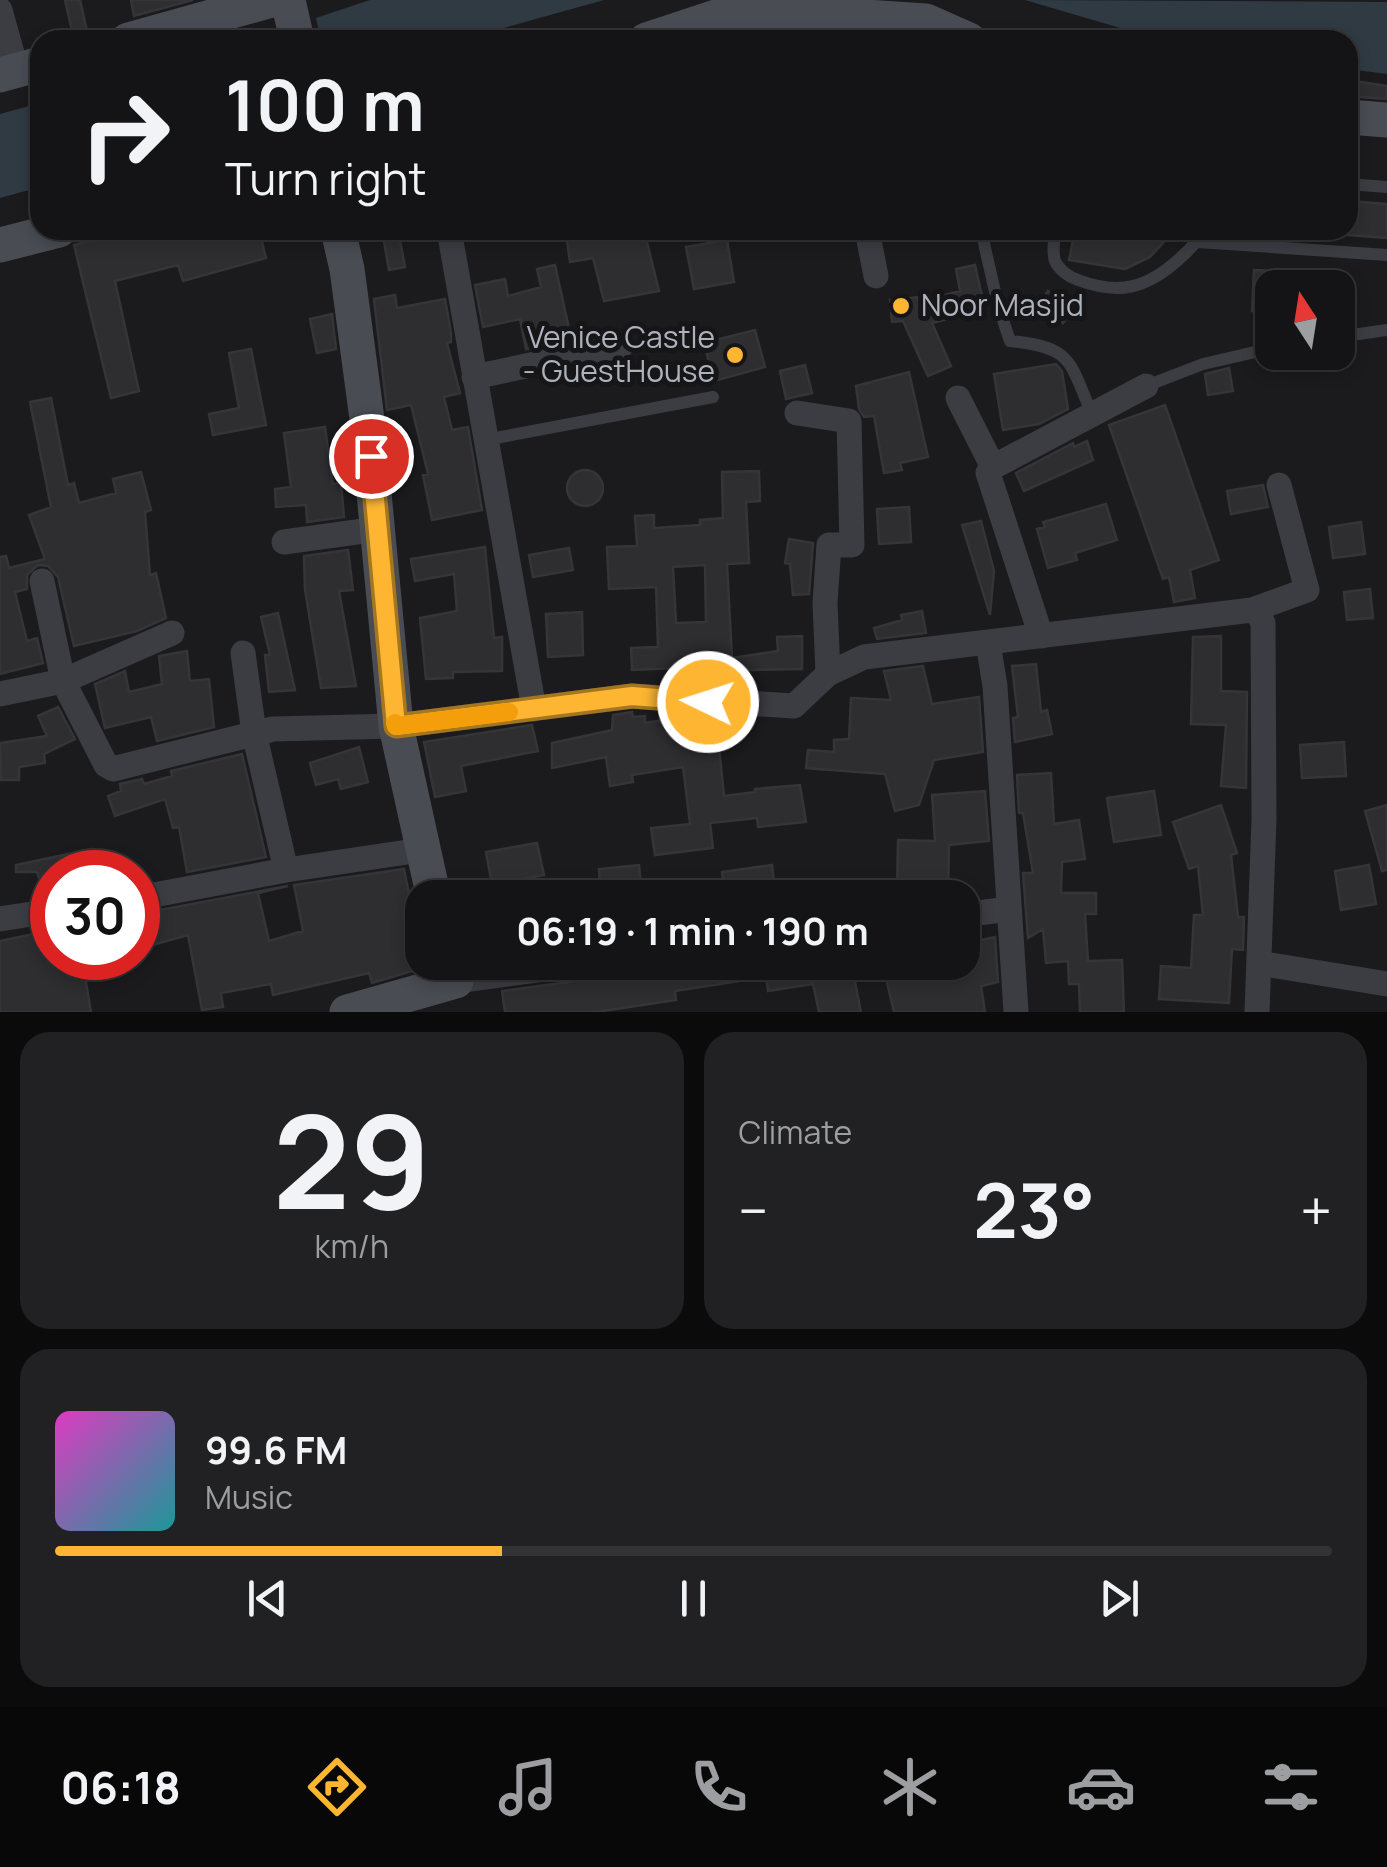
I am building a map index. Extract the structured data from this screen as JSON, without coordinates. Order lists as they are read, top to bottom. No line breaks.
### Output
{"places":["Noor Masjid","Venice Castle - GuestHouse"],"north":"top","page":{"turn":["100 m","Turn right"],"limit":"30","trip":"06:19 · 1 min · 190 m","tile":[["29","km/h"],"Climate"],"heat":["−","23°","+"],"song":["99.6 FM","Music"],"tabs":"06:18"}}
